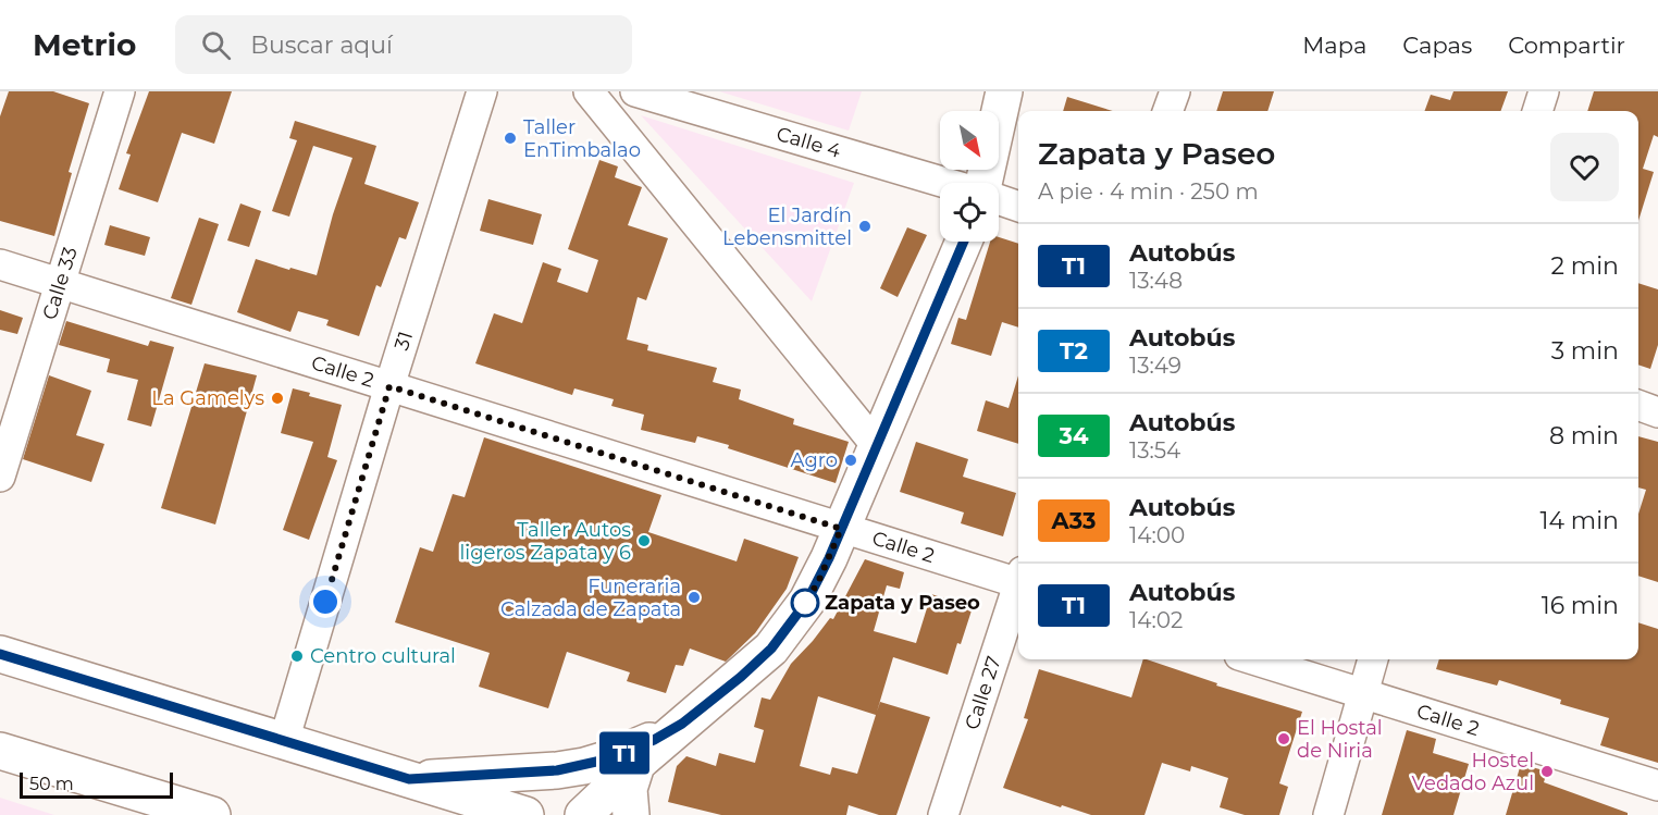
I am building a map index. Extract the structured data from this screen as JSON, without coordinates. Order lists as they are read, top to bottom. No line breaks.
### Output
{"streets":{"street":["Calle 4","Calle 33","31","Calle 2","Calle 27"]},"crossings":[["Calle 33","Calle 2"],["31","Calle 2"]],"places":["Taller EnTimbalao","El Jardín Lebensmittel","La Gamelys","Agro","Taller Autos ligeros Zapata y 6","Funeraria Calzada de Zapata","Zapata y Paseo","Centro cultural","El Hostal de Niria","Hostel Vedado Azul"],"lines":["bus line T1"],"scale_bar":"50 m","north":"bottom right","page":{"header":"Metrio","search":"Buscar aquí","nav":["Mapa","Capas","Compartir"],"on_map":"T1","heading":["Zapata y Paseo","A pie · 4 min · 250 m"],"list":[{"mark":"T1","name":"Autobús","note":"13:48","value":"2 min"},{"mark":"T2","name":"Autobús","note":"13:49","value":"3 min"},{"mark":"34","name":"Autobús","note":"13:54","value":"8 min"},{"mark":"A33","name":"Autobús","note":"14:00","value":"14 min"},{"mark":"T1","name":"Autobús","note":"14:02","value":"16 min"}],"scale":"50 m"}}
